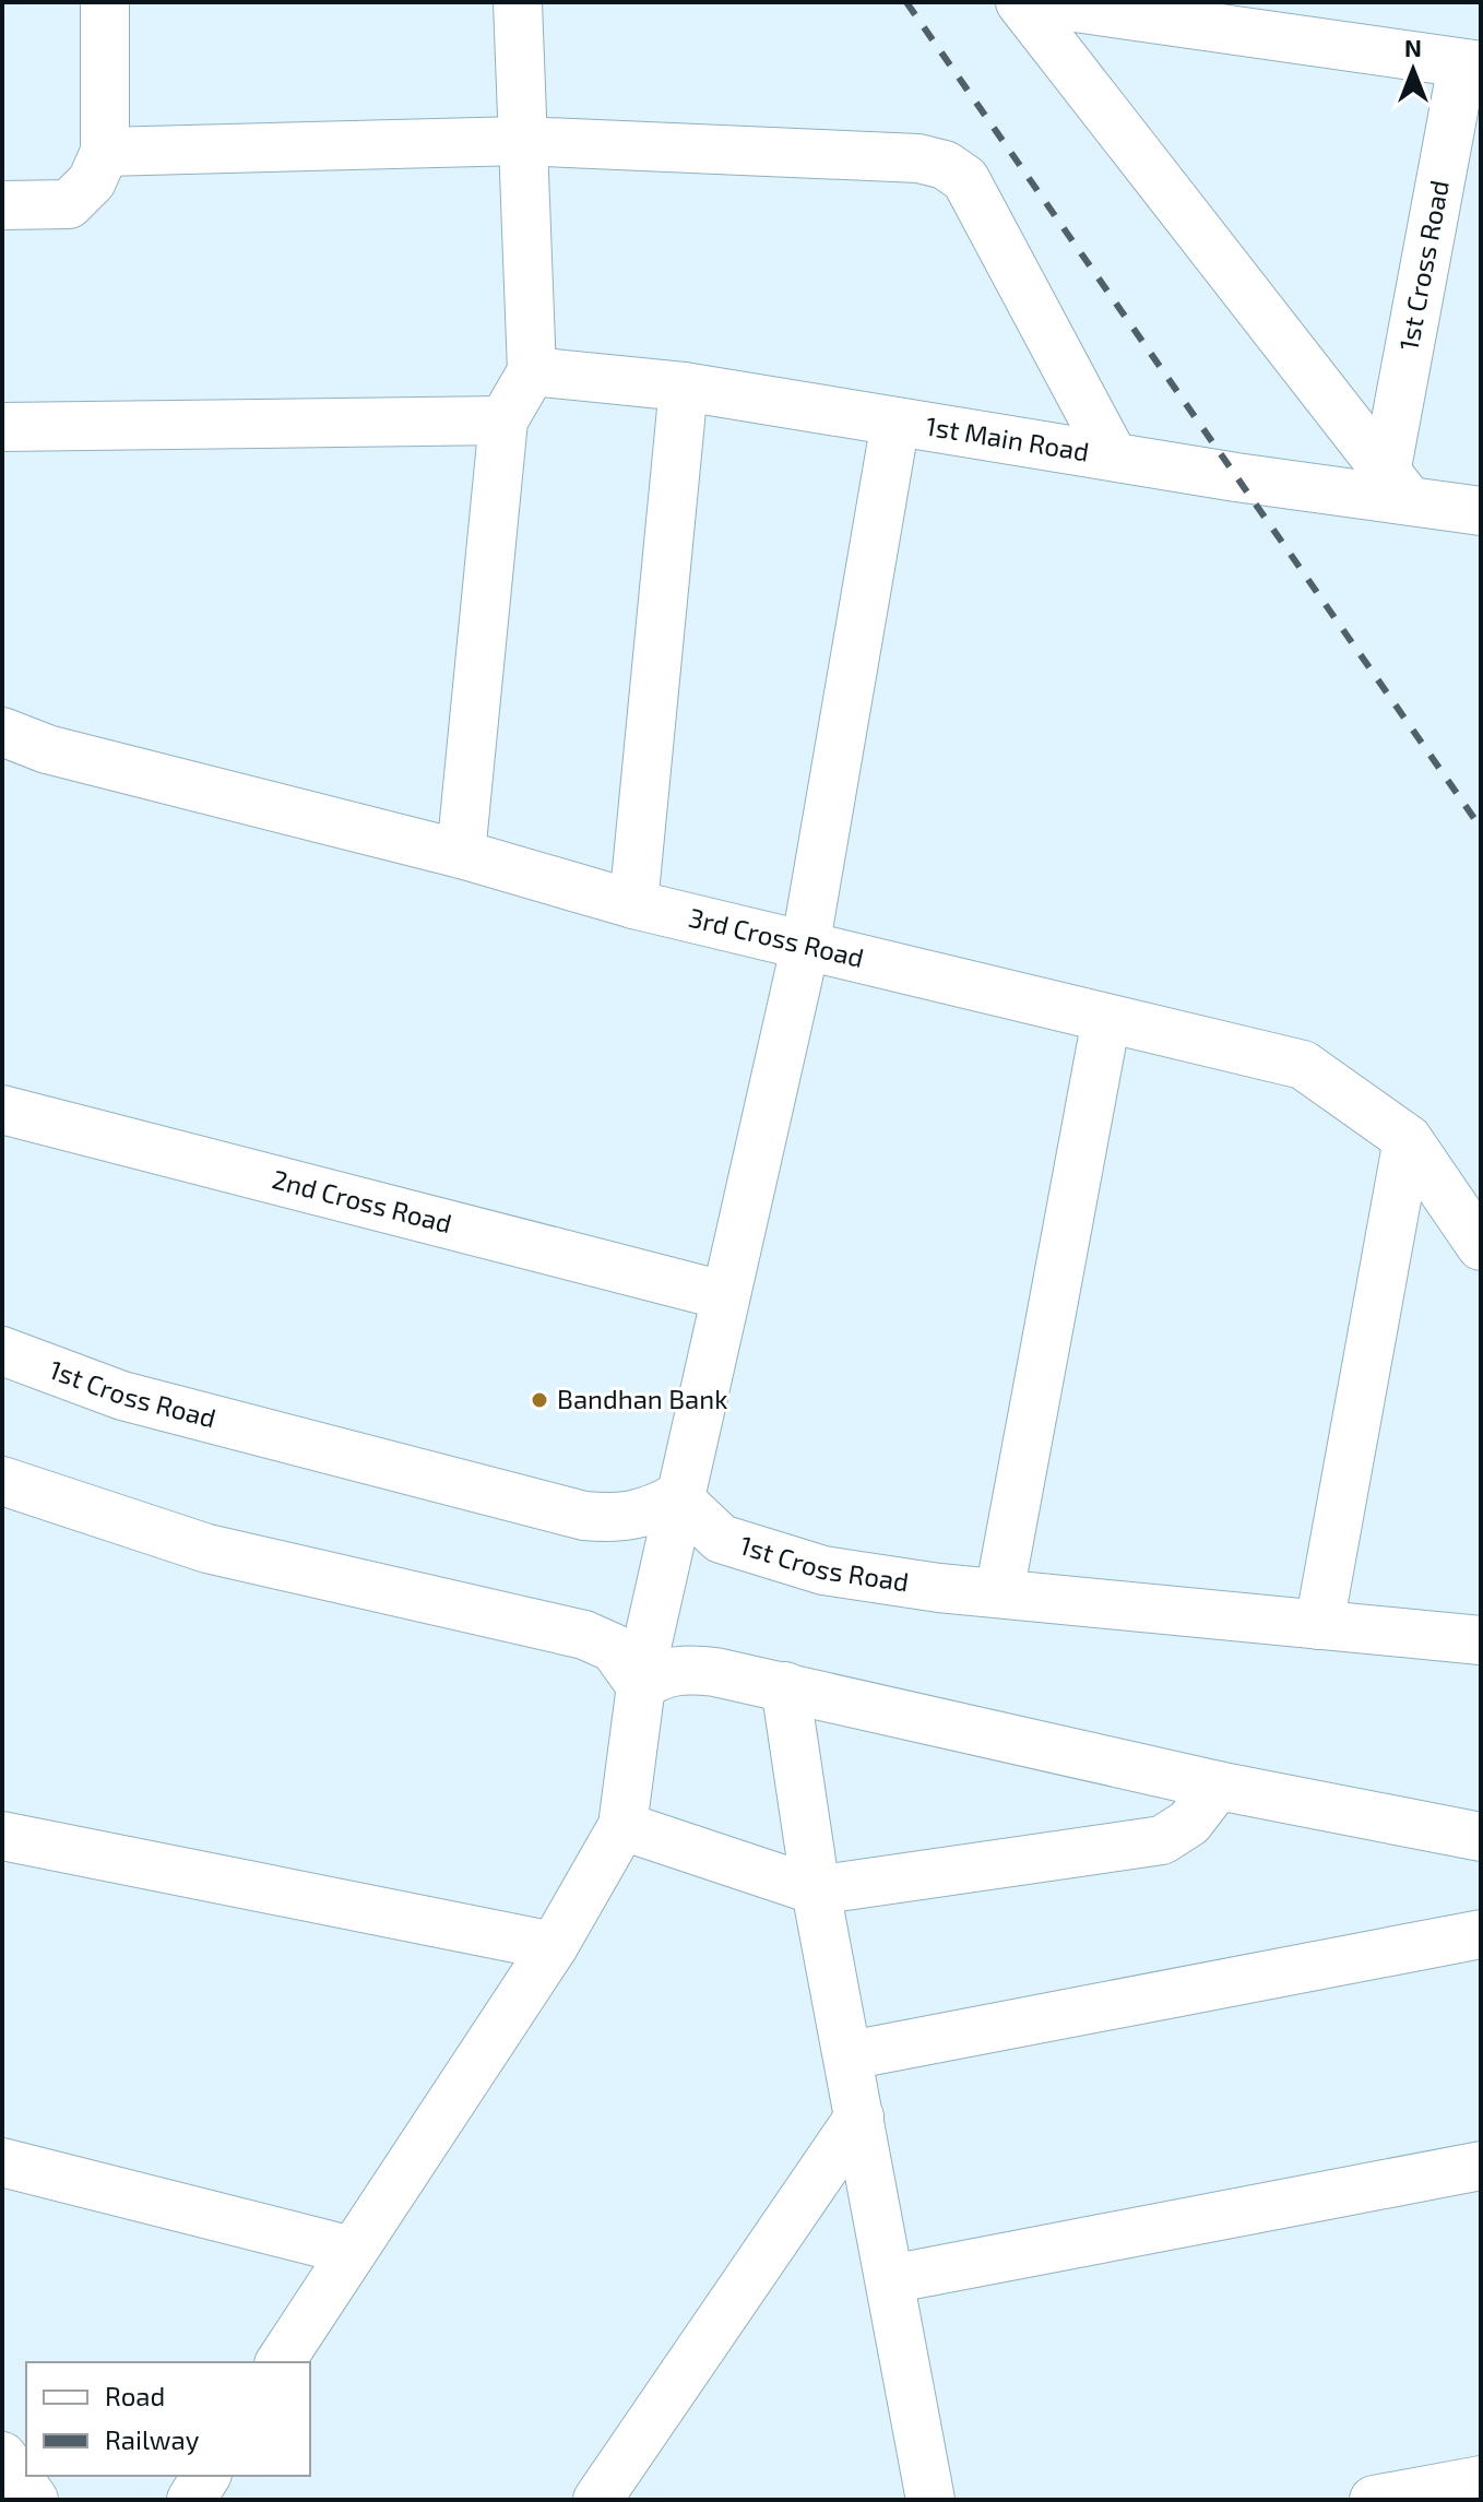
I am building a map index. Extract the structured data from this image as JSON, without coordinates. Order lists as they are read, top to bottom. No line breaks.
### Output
{"streets":{"street":["1st Cross Road","1st Main Road","3rd Cross Road","2nd Cross Road"]},"crossings":[["1st Cross Road","1st Main Road"]],"places":["Bandhan Bank"],"legend":["Road","Railway"],"north":"top"}
